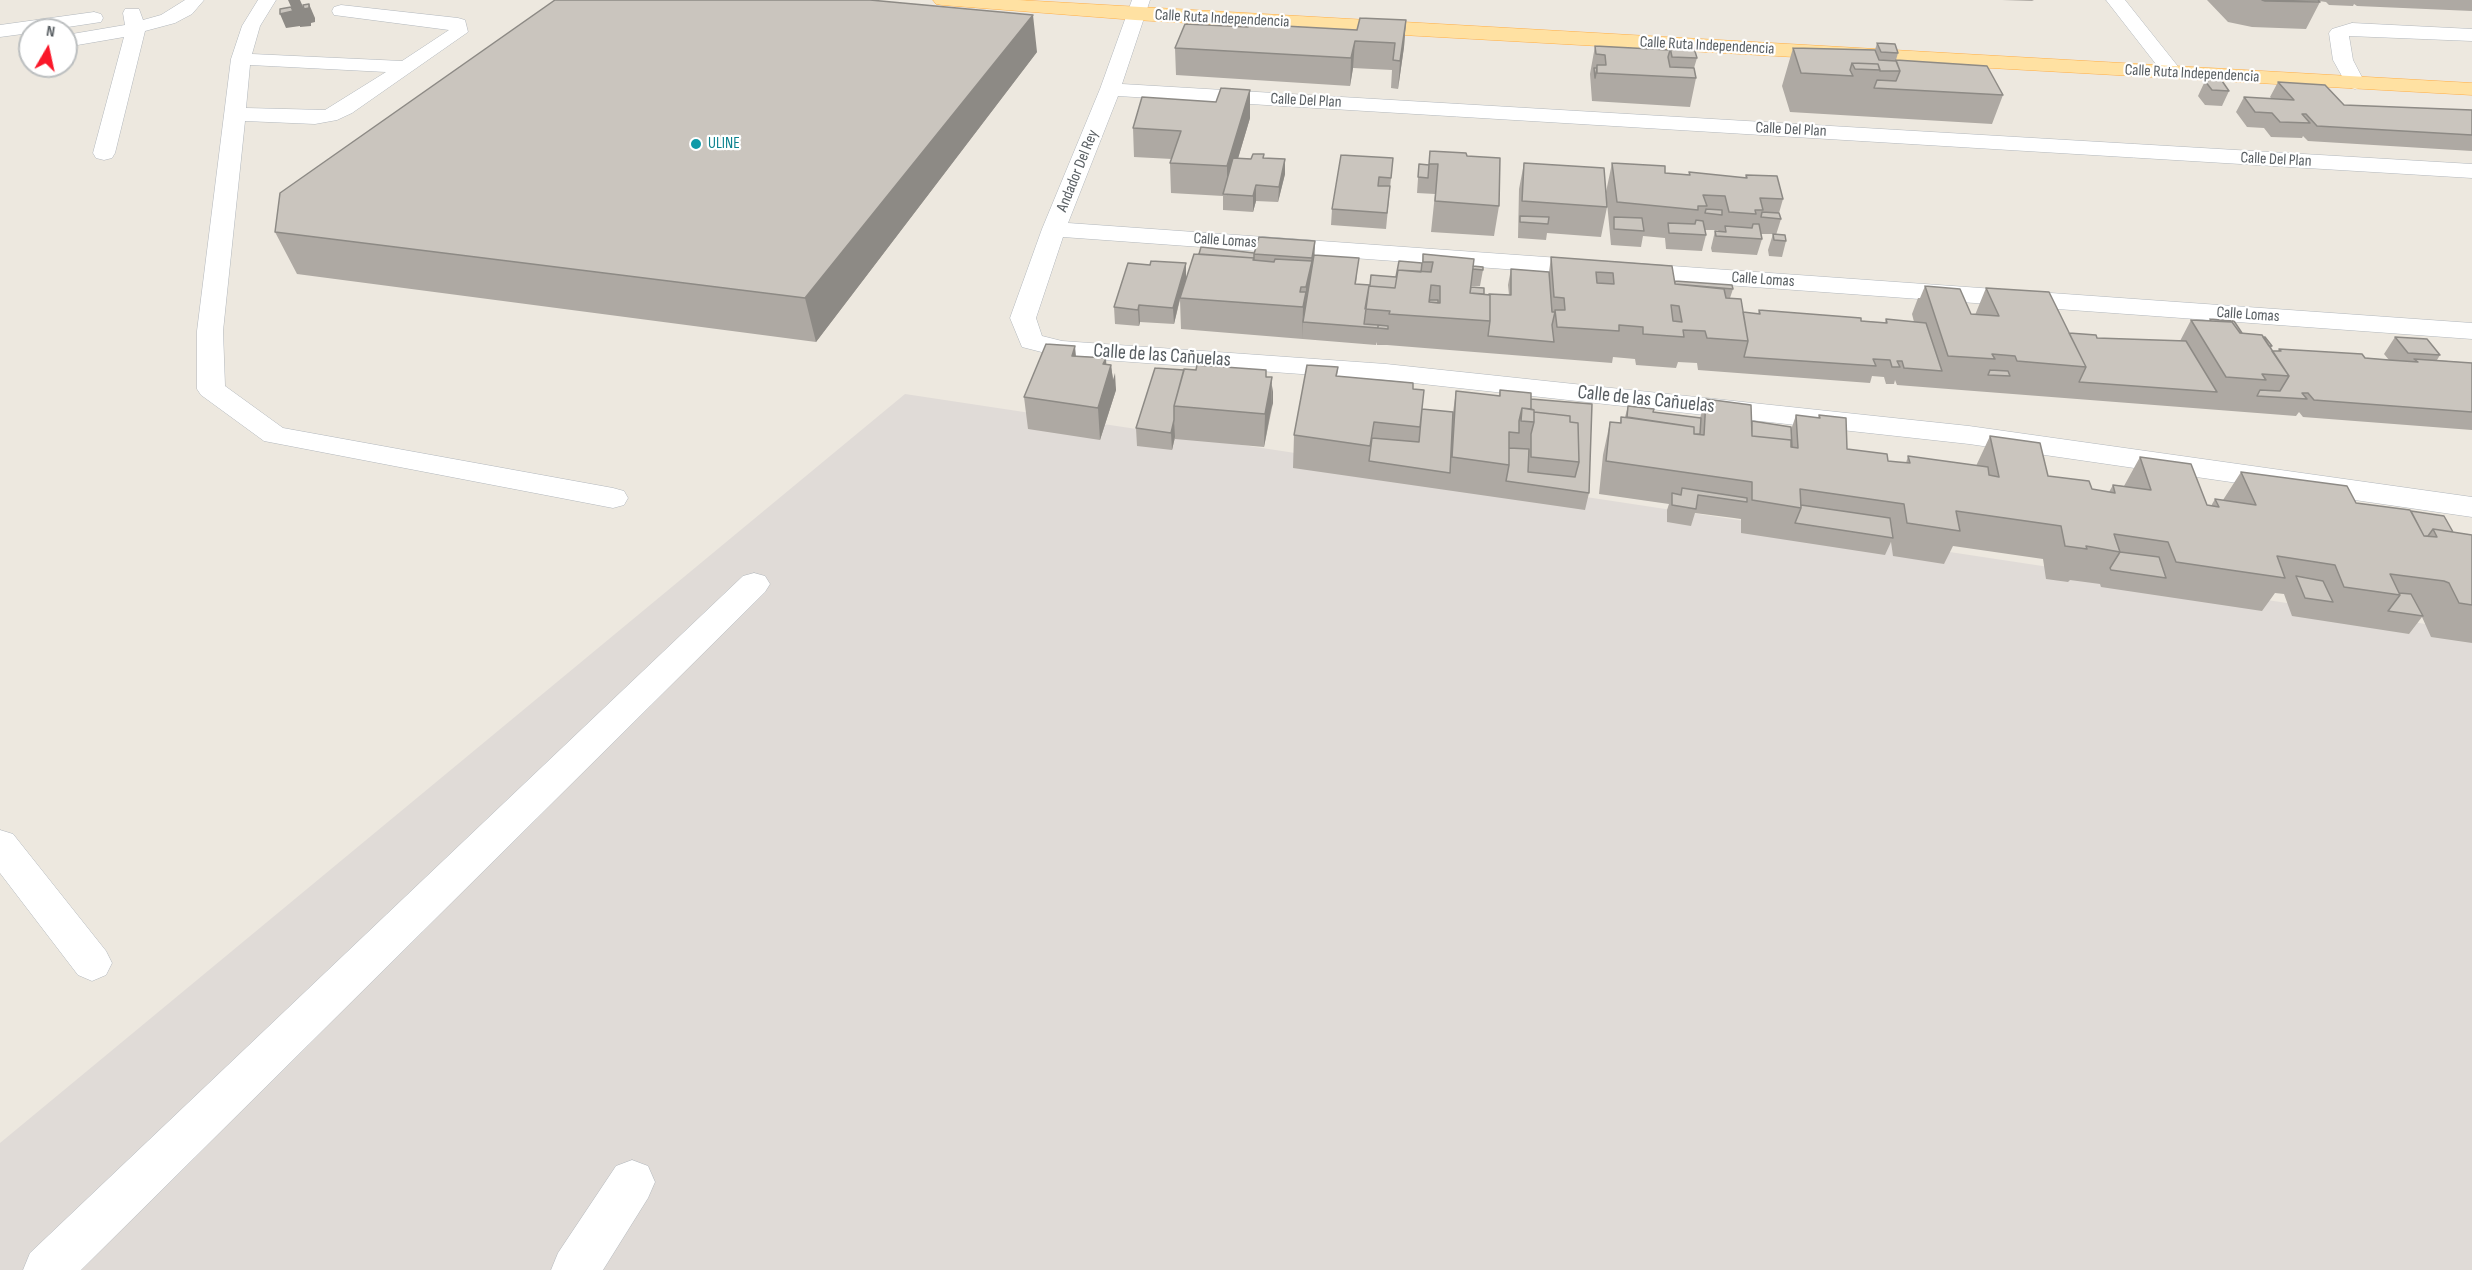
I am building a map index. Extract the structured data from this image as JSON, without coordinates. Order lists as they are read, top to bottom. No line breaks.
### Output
{"streets":{"main road":["Calle Ruta Independencia"],"street":["Calle Del Plan","Andador Del Rey","Calle Lomas","Calle de las Cañuelas"]},"crossings":[["Calle Ruta Independencia","Andador Del Rey"],["Calle Del Plan","Andador Del Rey"],["Andador Del Rey","Calle Lomas"],["Andador Del Rey","Calle de las Cañuelas"]],"places":["ULINE"],"north":"top"}
